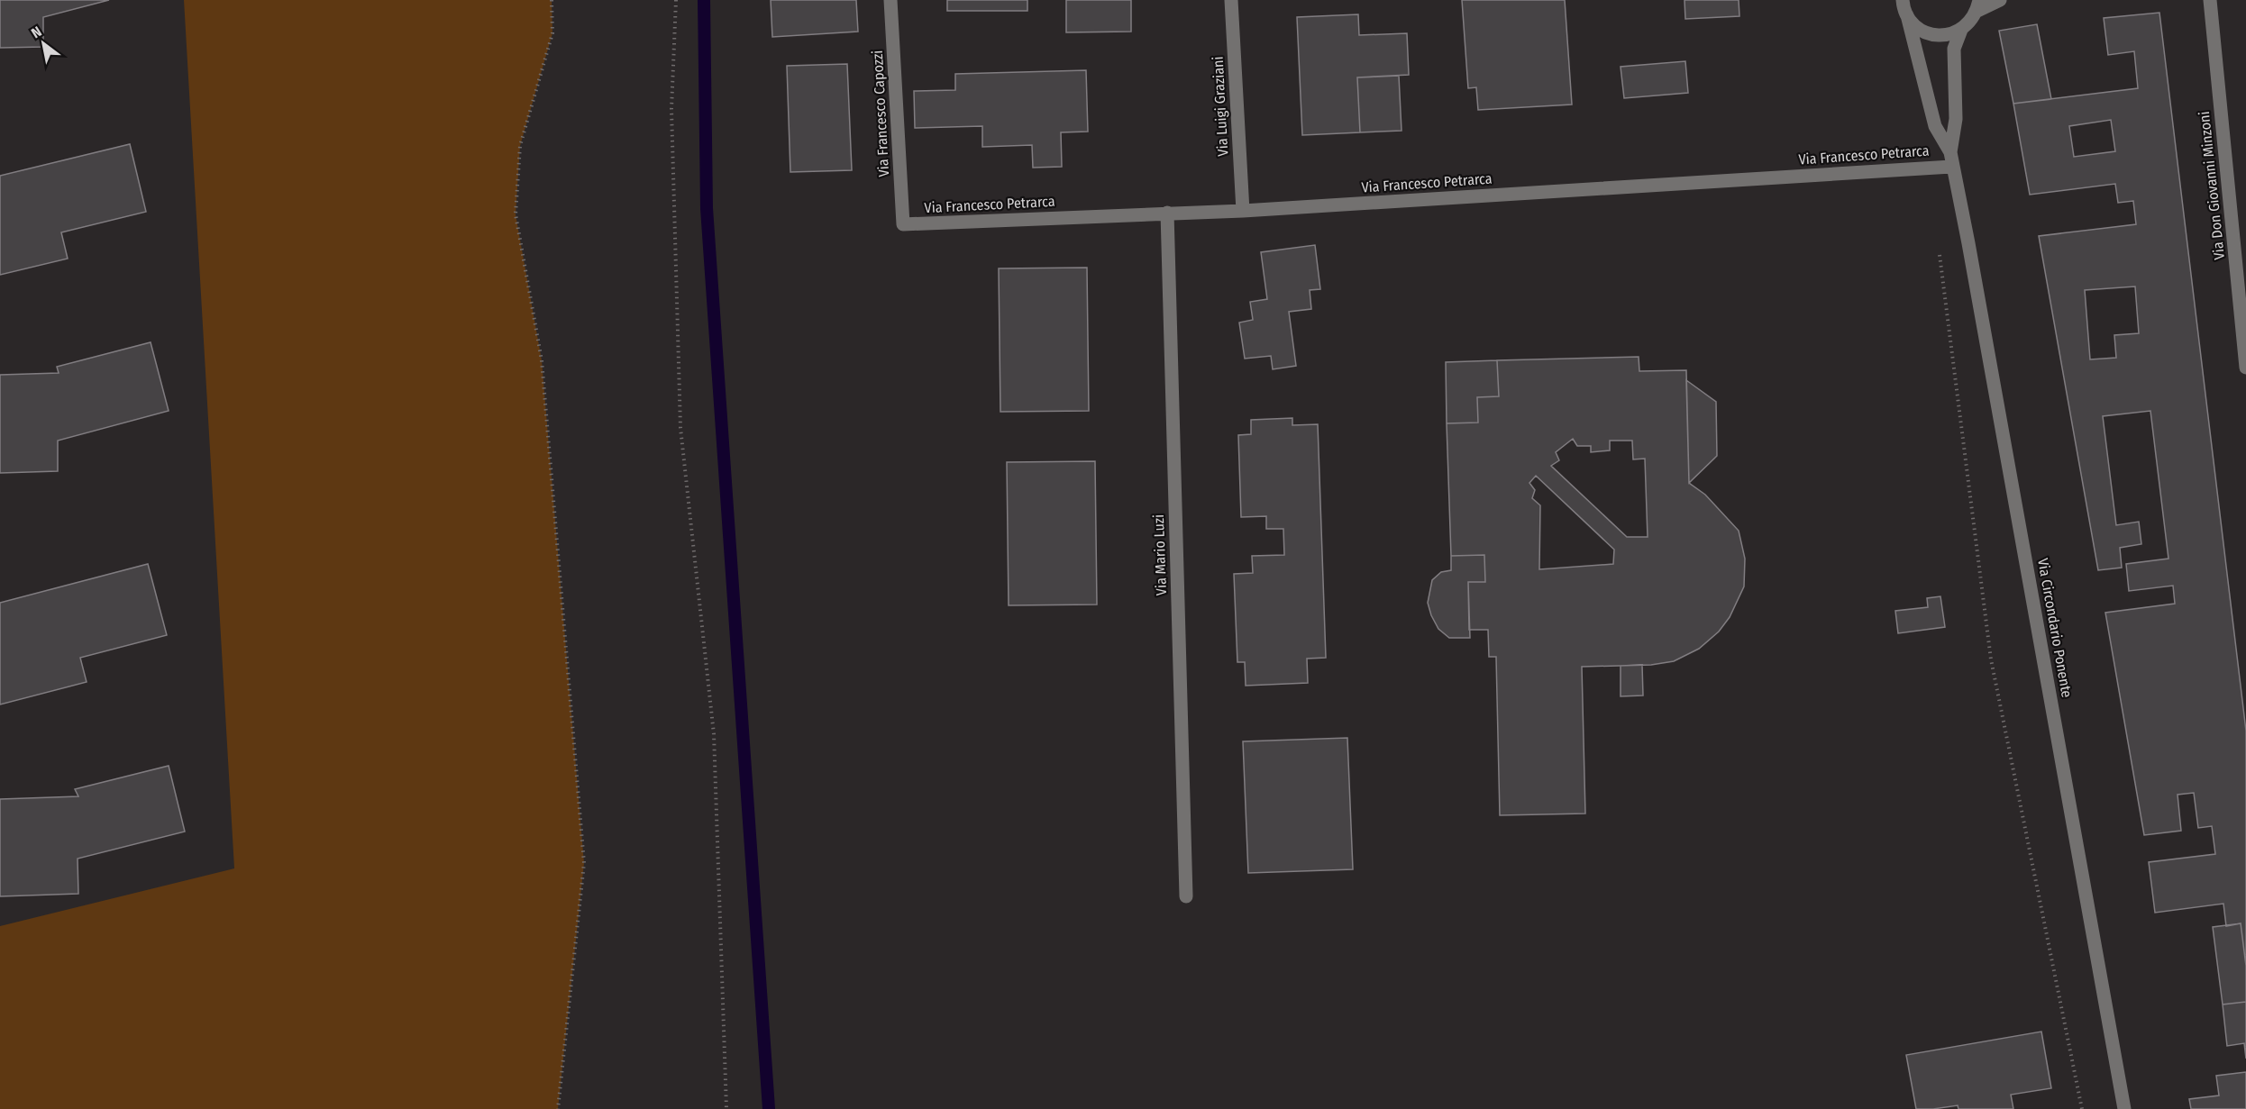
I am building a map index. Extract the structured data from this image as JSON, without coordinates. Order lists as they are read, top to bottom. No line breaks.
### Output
{"streets":{"street":["Via Luigi Graziani","Via Francesco Capozzi","Via Francesco Petrarca","Via Don Giovanni Minzoni","Via Mario Luzi","Via Circondario Ponente"]},"crossings":[["Via Luigi Graziani","Via Francesco Petrarca"],["Via Francesco Capozzi","Via Francesco Petrarca"],["Via Francesco Petrarca","Via Mario Luzi"],["Via Francesco Petrarca","Via Circondario Ponente"]],"north":"top left"}
